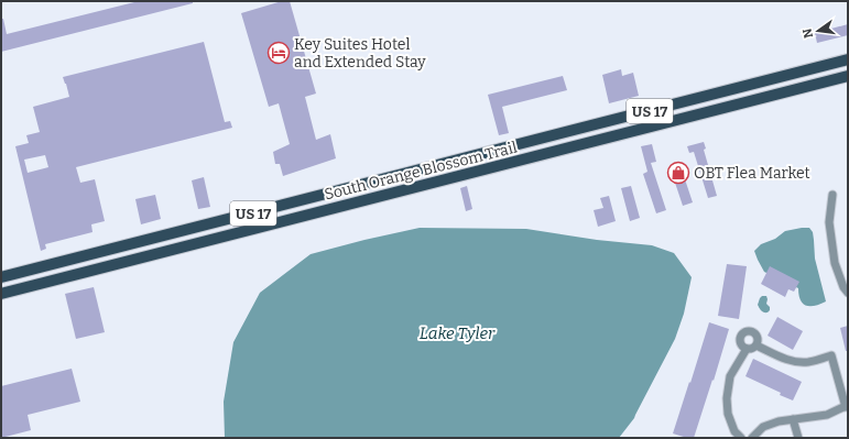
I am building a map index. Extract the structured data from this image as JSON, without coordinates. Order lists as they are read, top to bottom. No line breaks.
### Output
{"streets":{"main road":["US 17","South Orange Blossom Trail"]},"water":["Lake Tyler"],"places":{"hotel":["Key Suites Hotel and Extended Stay"],"shop":["OBT Flea Market"]},"north":"left"}
